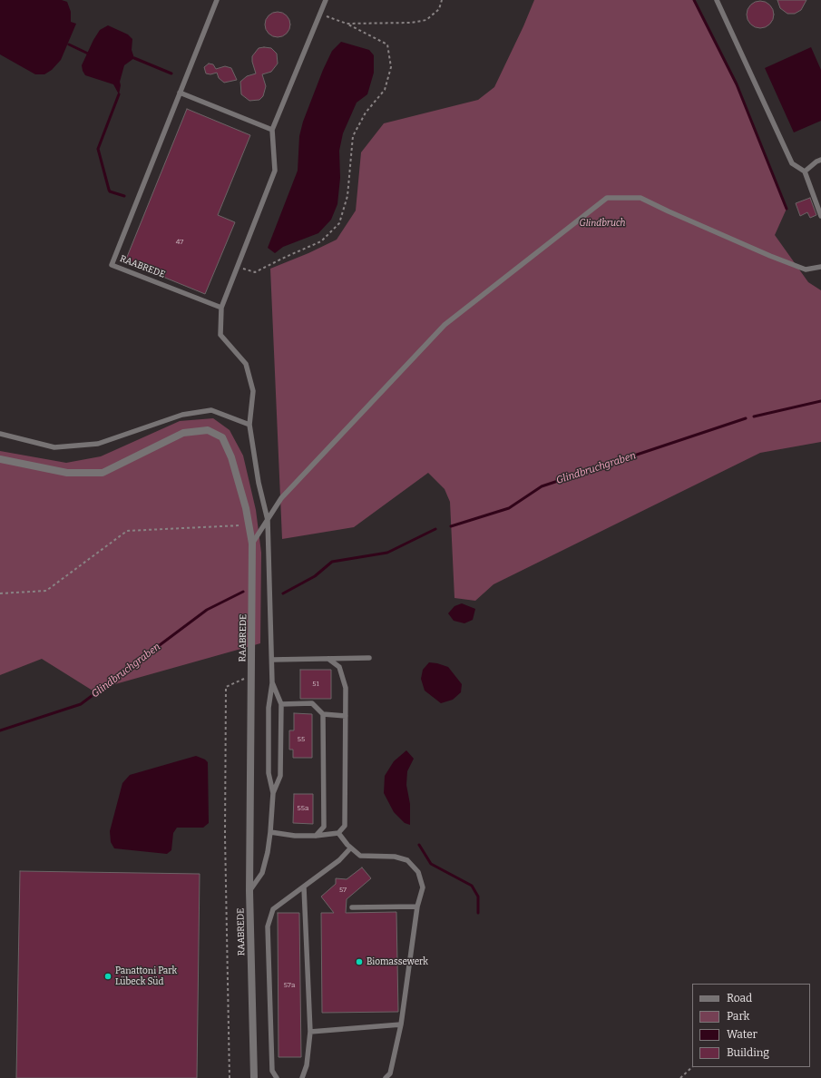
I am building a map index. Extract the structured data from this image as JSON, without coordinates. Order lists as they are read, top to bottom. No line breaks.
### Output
{"streets":{"street":["RAABREDE"]},"water":["Glindbruchgraben"],"parks":["Glindbruch"],"places":["Biomassewerk","Panattoni Park Lübeck Süd"],"house_numbers":["47","51","55","55a","57","57a"],"legend":["Road","Park","Water","Building"]}
